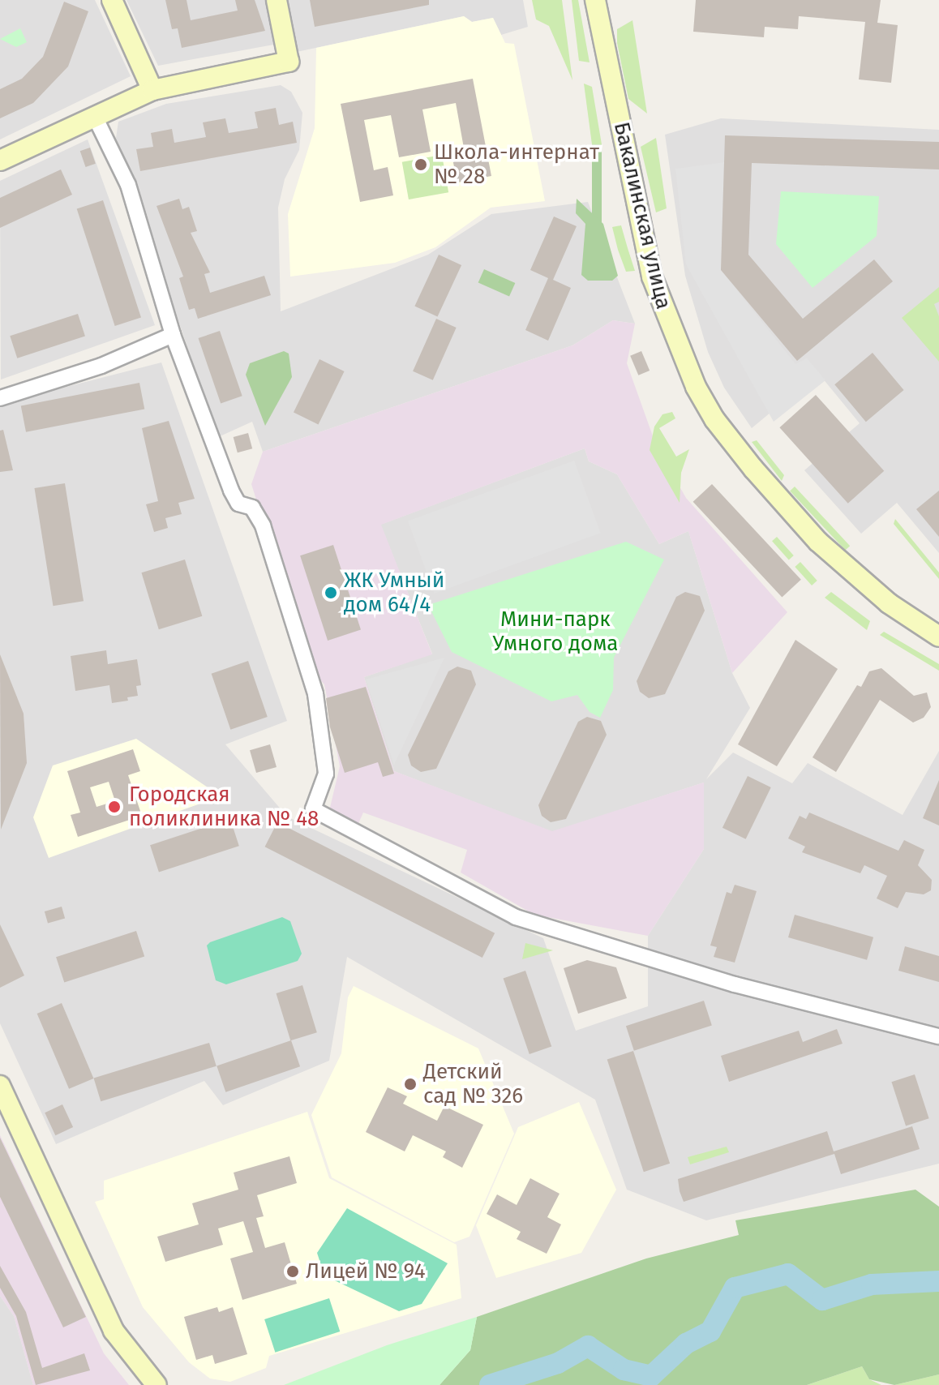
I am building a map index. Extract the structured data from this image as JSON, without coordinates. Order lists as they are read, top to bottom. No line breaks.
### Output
{"streets":{"main road":["Бакалинская улица"]},"parks":["Мини-парк Умного дома"],"places":["Школа-интернат № 28","ЖК Умный дом 64/4","Городская поликлиника № 48","Детский сад № 326","Лицей № 94"]}
